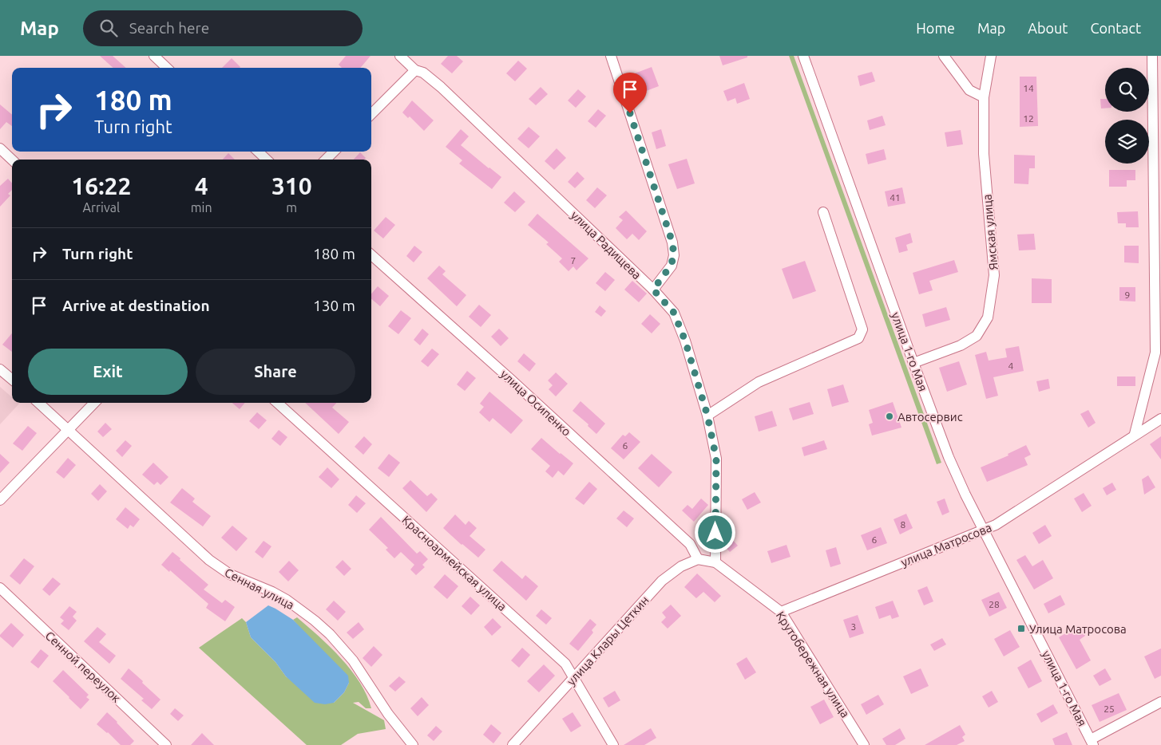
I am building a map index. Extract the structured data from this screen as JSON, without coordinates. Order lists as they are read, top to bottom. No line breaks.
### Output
{"streets":{"street":["Ямская улица","улица Радищева","улица 1-го Мая","улица Осипенко","улица Матросова","Красноармейская улица","Сенная улица","улица Клары Цеткин","Крутобережная улица","Сенной переулок"]},"crossings":[["Ямская улица","улица 1-го Мая"],["улица Радищева","Крутобережная улица"],["улица 1-го Мая","улица Матросова"],["улица Осипенко","улица Клары Цеткин"],["улица Матросова","Крутобережная улица"],["Красноармейская улица","улица Клары Цеткин"]],"places":{"other":["Автосервис"],"transit":["Улица Матросова"]},"house_numbers":["14","12","41","7","9","4","6","8","6","28","3","25"],"page":{"header":"Map","search":"Search here","nav":["Home","Map","About","Contact"],"turn":["180 m","Turn right"],"eta":["16:22","Arrival","4","min","310","m"],"list":[{"name":"Turn right","value":"180 m"},{"name":"Arrive at destination","value":"130 m"}],"buttons":["Exit","Share"]}}
